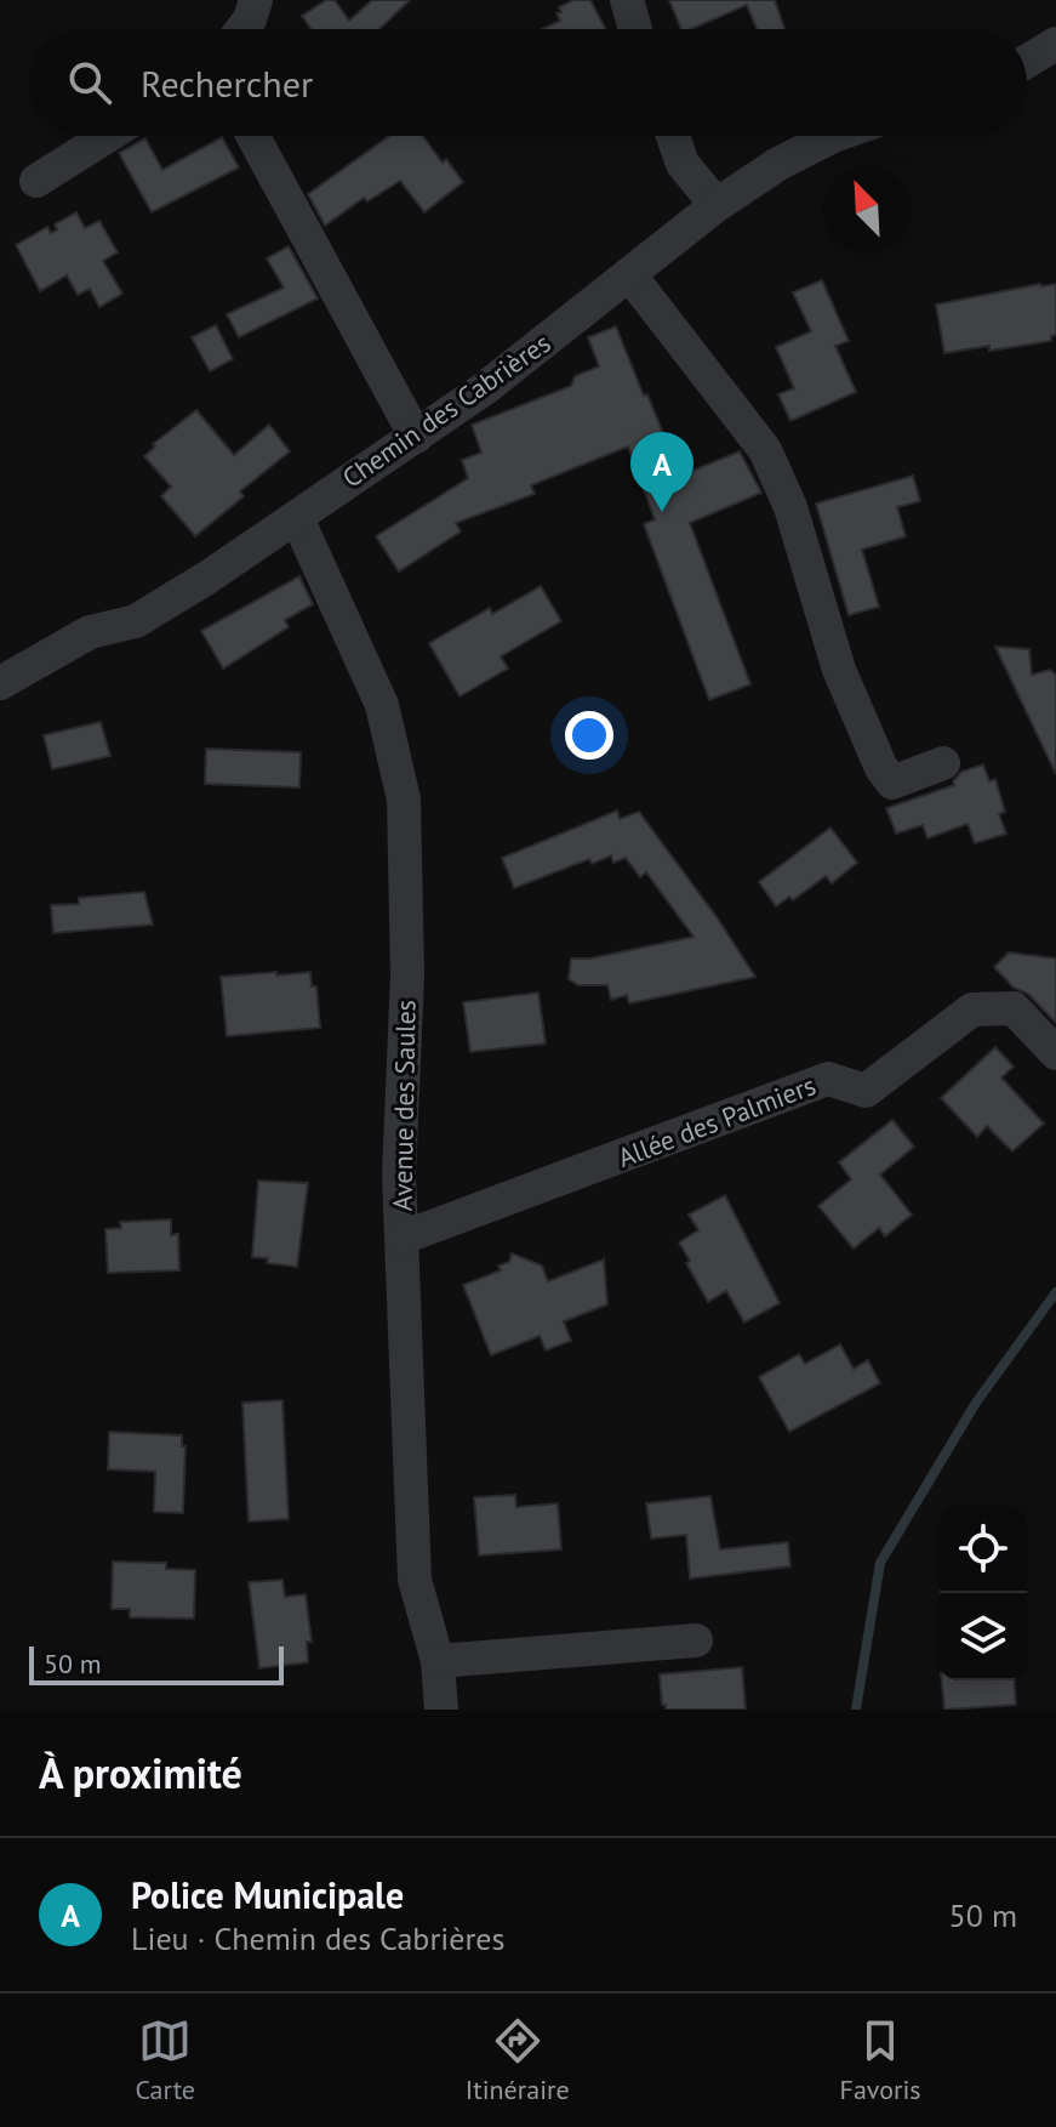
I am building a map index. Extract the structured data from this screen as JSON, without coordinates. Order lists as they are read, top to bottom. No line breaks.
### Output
{"streets":{"street":["Chemin des Cabrières","Avenue des Saules","Allée des Palmiers"]},"crossings":[["Chemin des Cabrières","Avenue des Saules"],["Avenue des Saules","Allée des Palmiers"]],"scale_bar":"50 m","north":"top left","page":{"search":"Rechercher","pins":"A","scale":"50 m","heading":"À proximité","list":[{"mark":"A","name":"Police Municipale","note":"Lieu · Chemin des Cabrières","value":"50 m"}],"nav":["Carte","Itinéraire","Favoris"]}}
